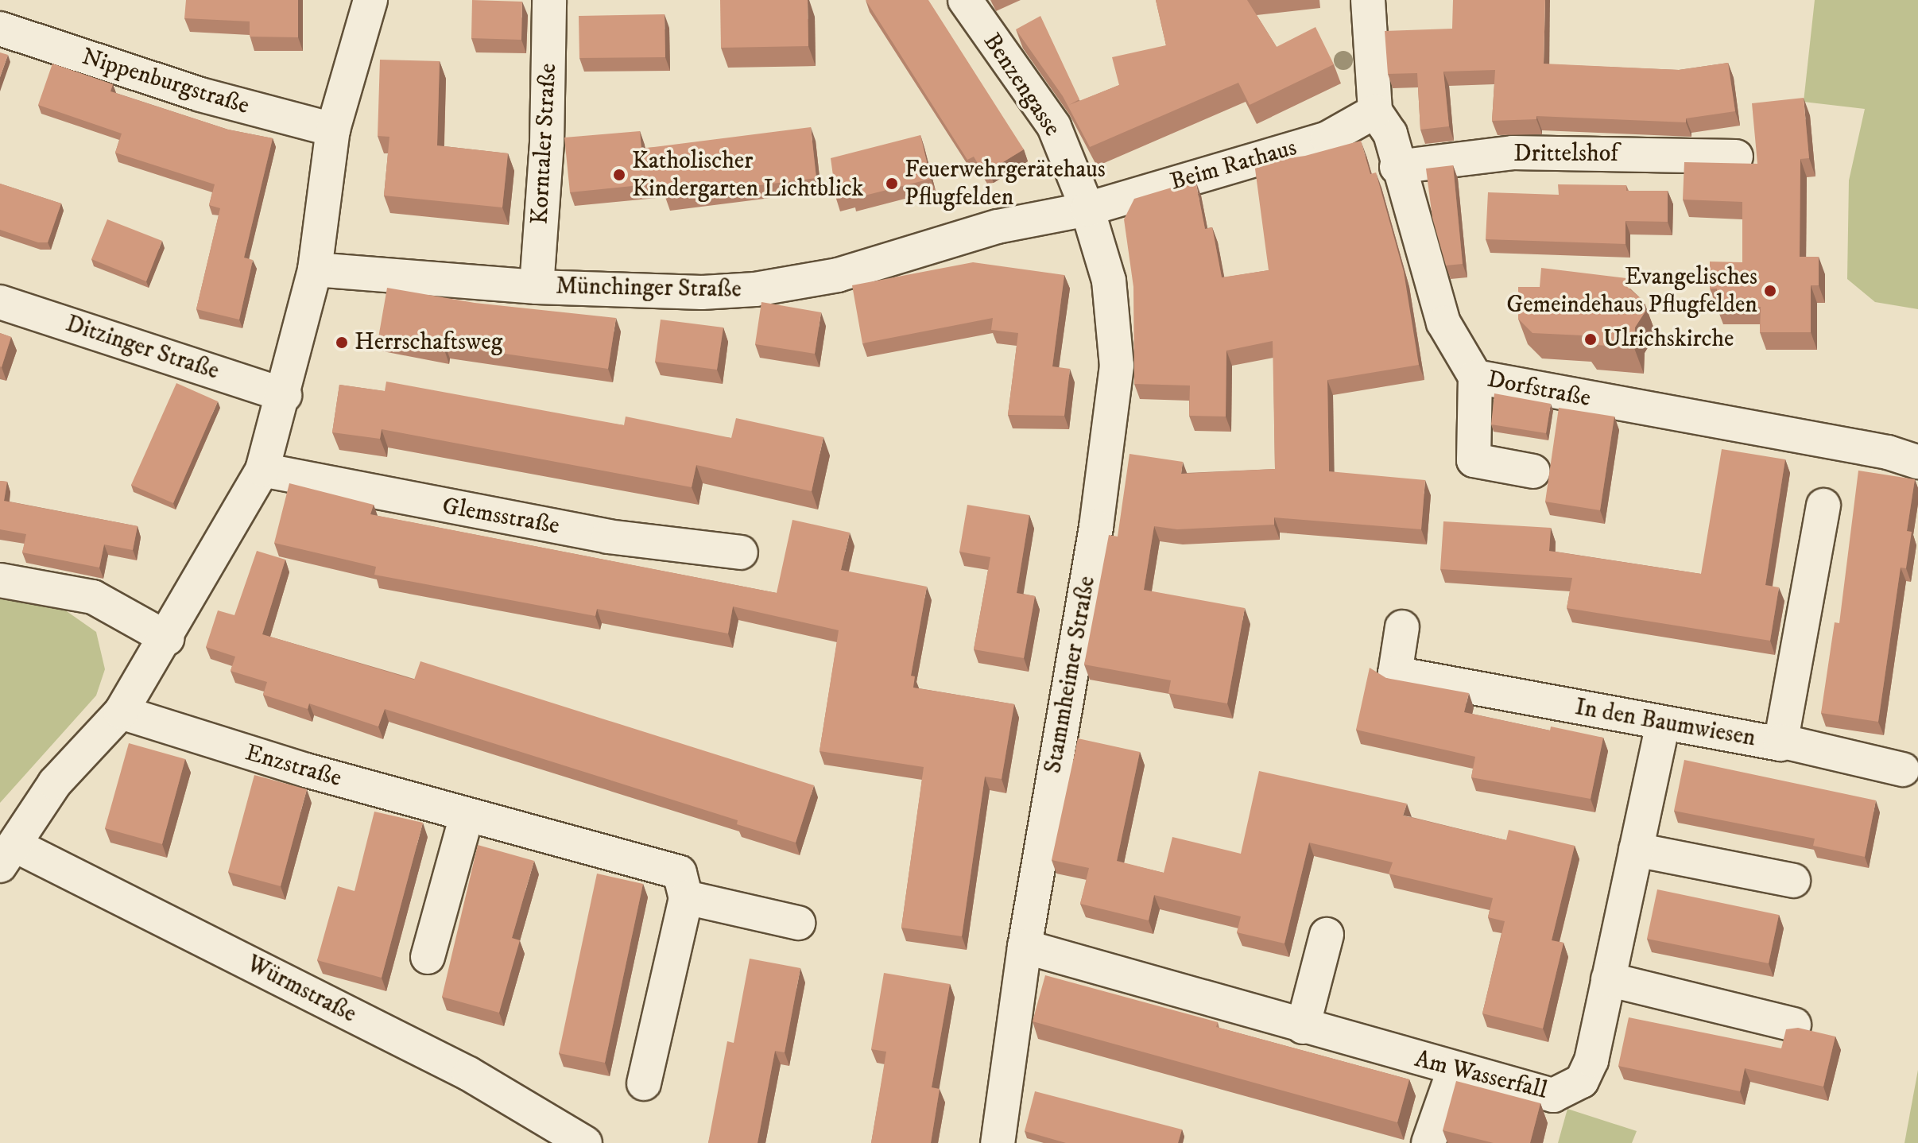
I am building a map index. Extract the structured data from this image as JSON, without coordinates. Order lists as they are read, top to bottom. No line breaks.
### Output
{"streets":{"street":["Nippenburgstraße","Benzengasse","Korntaler Straße","Drittelshof","Beim Rathaus","Münchinger Straße","Ditzinger Straße","Dorfstraße","Glemsstraße","Stammheimer Straße","In den Baumwiesen","Enzstraße","Würmstraße","Am Wasserfall"]},"crossings":[["Benzengasse","Beim Rathaus"],["Benzengasse","Münchinger Straße"],["Benzengasse","Stammheimer Straße"],["Korntaler Straße","Münchinger Straße"],["Drittelshof","Dorfstraße"],["Beim Rathaus","Münchinger Straße"],["Beim Rathaus","Dorfstraße"],["Beim Rathaus","Stammheimer Straße"],["Münchinger Straße","Stammheimer Straße"],["Stammheimer Straße","Am Wasserfall"],["In den Baumwiesen","Am Wasserfall"]],"places":["Katholischer Kindergarten Lichtblick","Feuerwehrgerätehaus Pflugfelden","Evangelisches Gemeindehaus Pflugfelden","Ulrichskirche","Herrschaftsweg"]}
